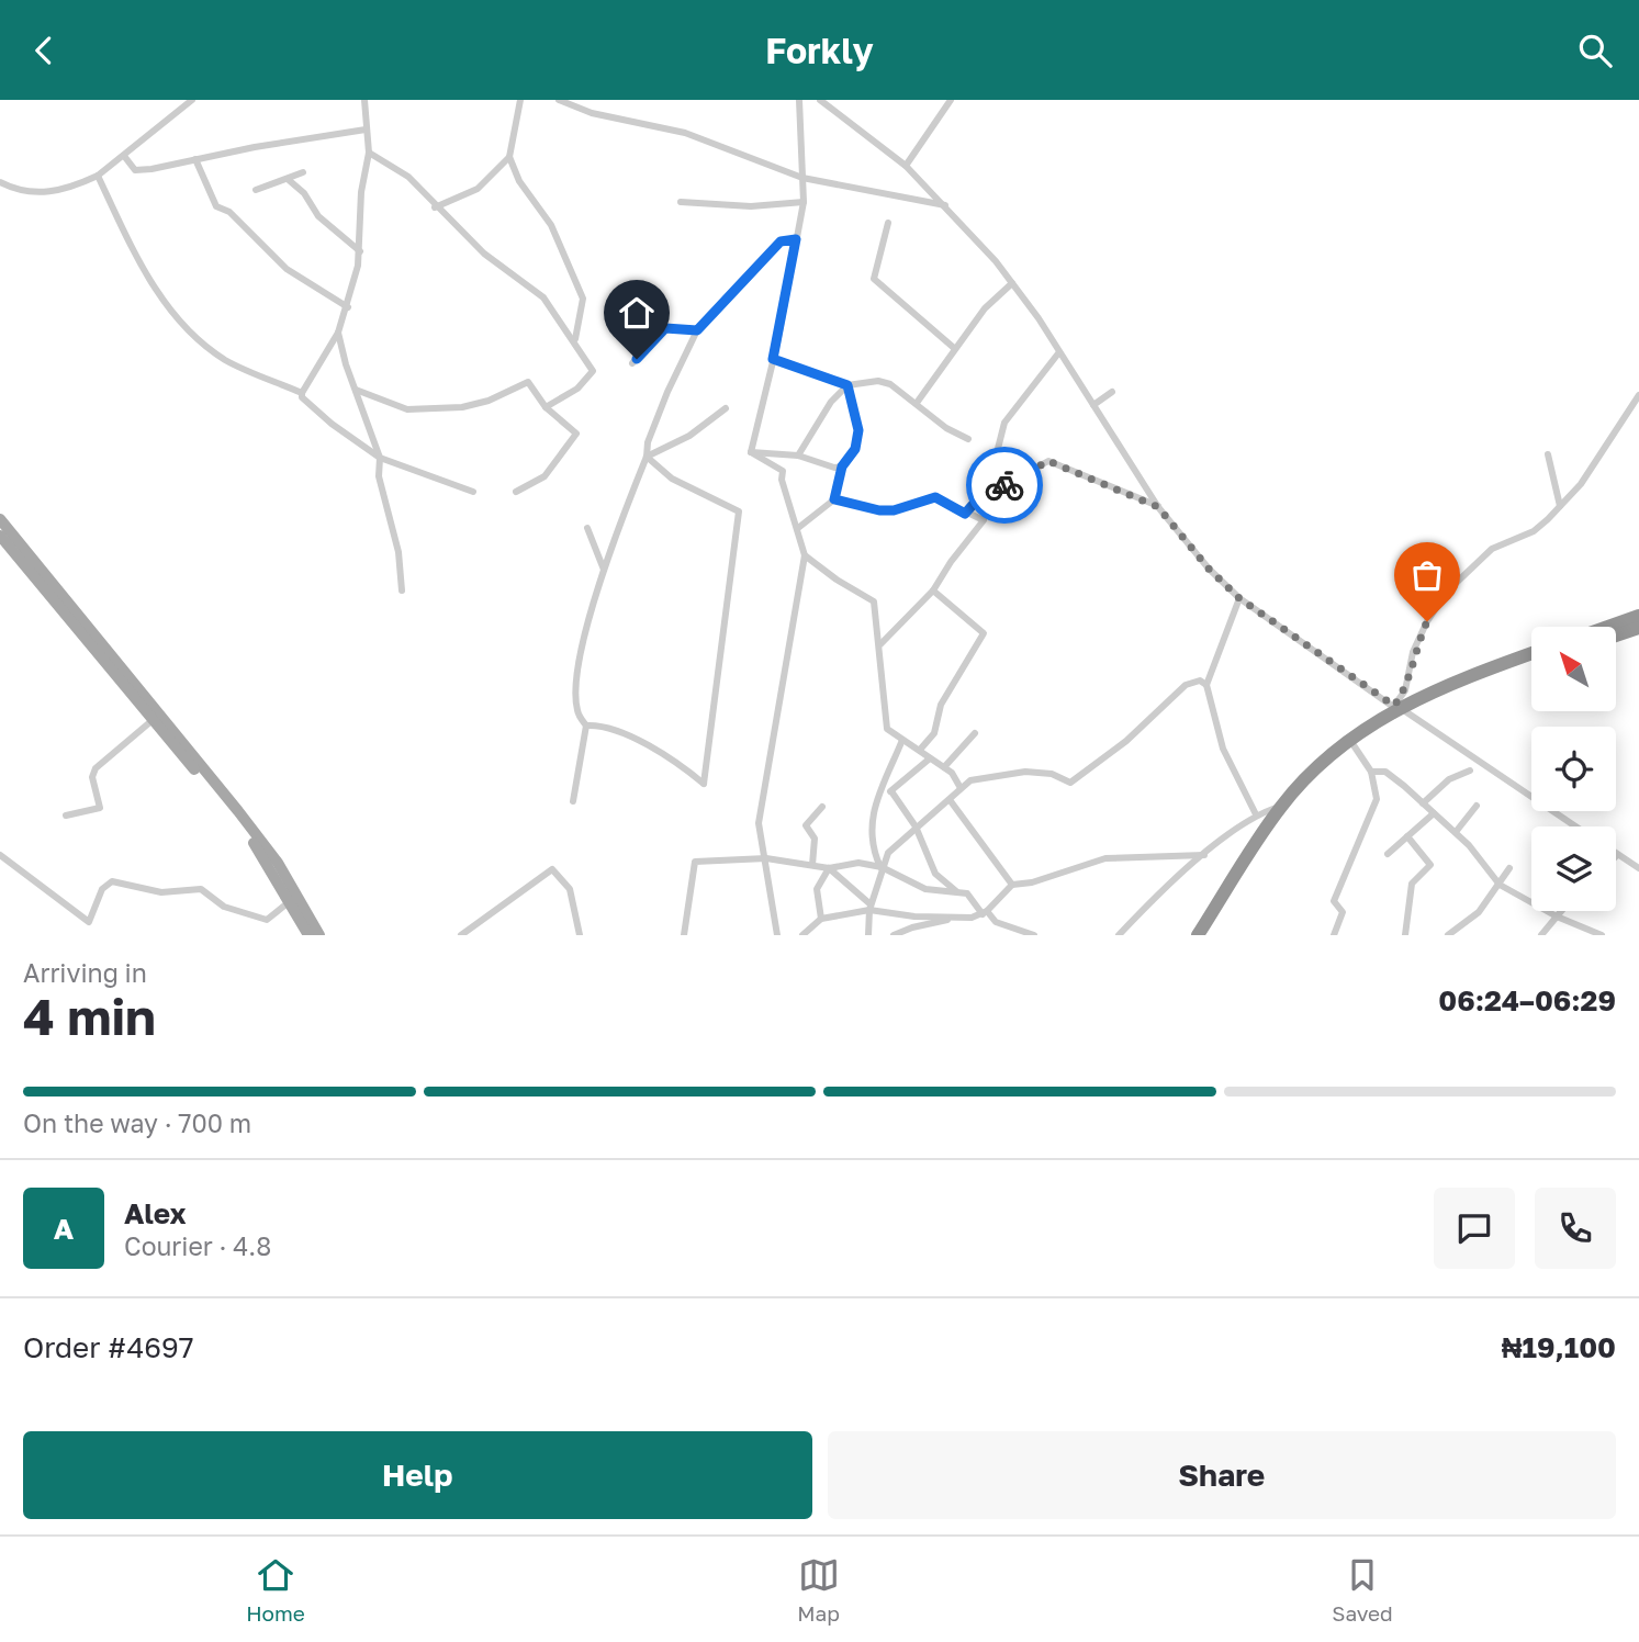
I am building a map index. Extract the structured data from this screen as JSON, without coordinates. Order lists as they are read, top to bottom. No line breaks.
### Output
{"north":"top left","page":{"header":"Forkly","heading":["4 min","Arriving in","06:24–06:29"],"panel":["Alex","Courier · 4.8","Order #4697","₦19,100"],"bar":"On the way · 700 m","round":"A","buttons":["Help","Share"],"tabs":["Home","Map","Saved"]}}
